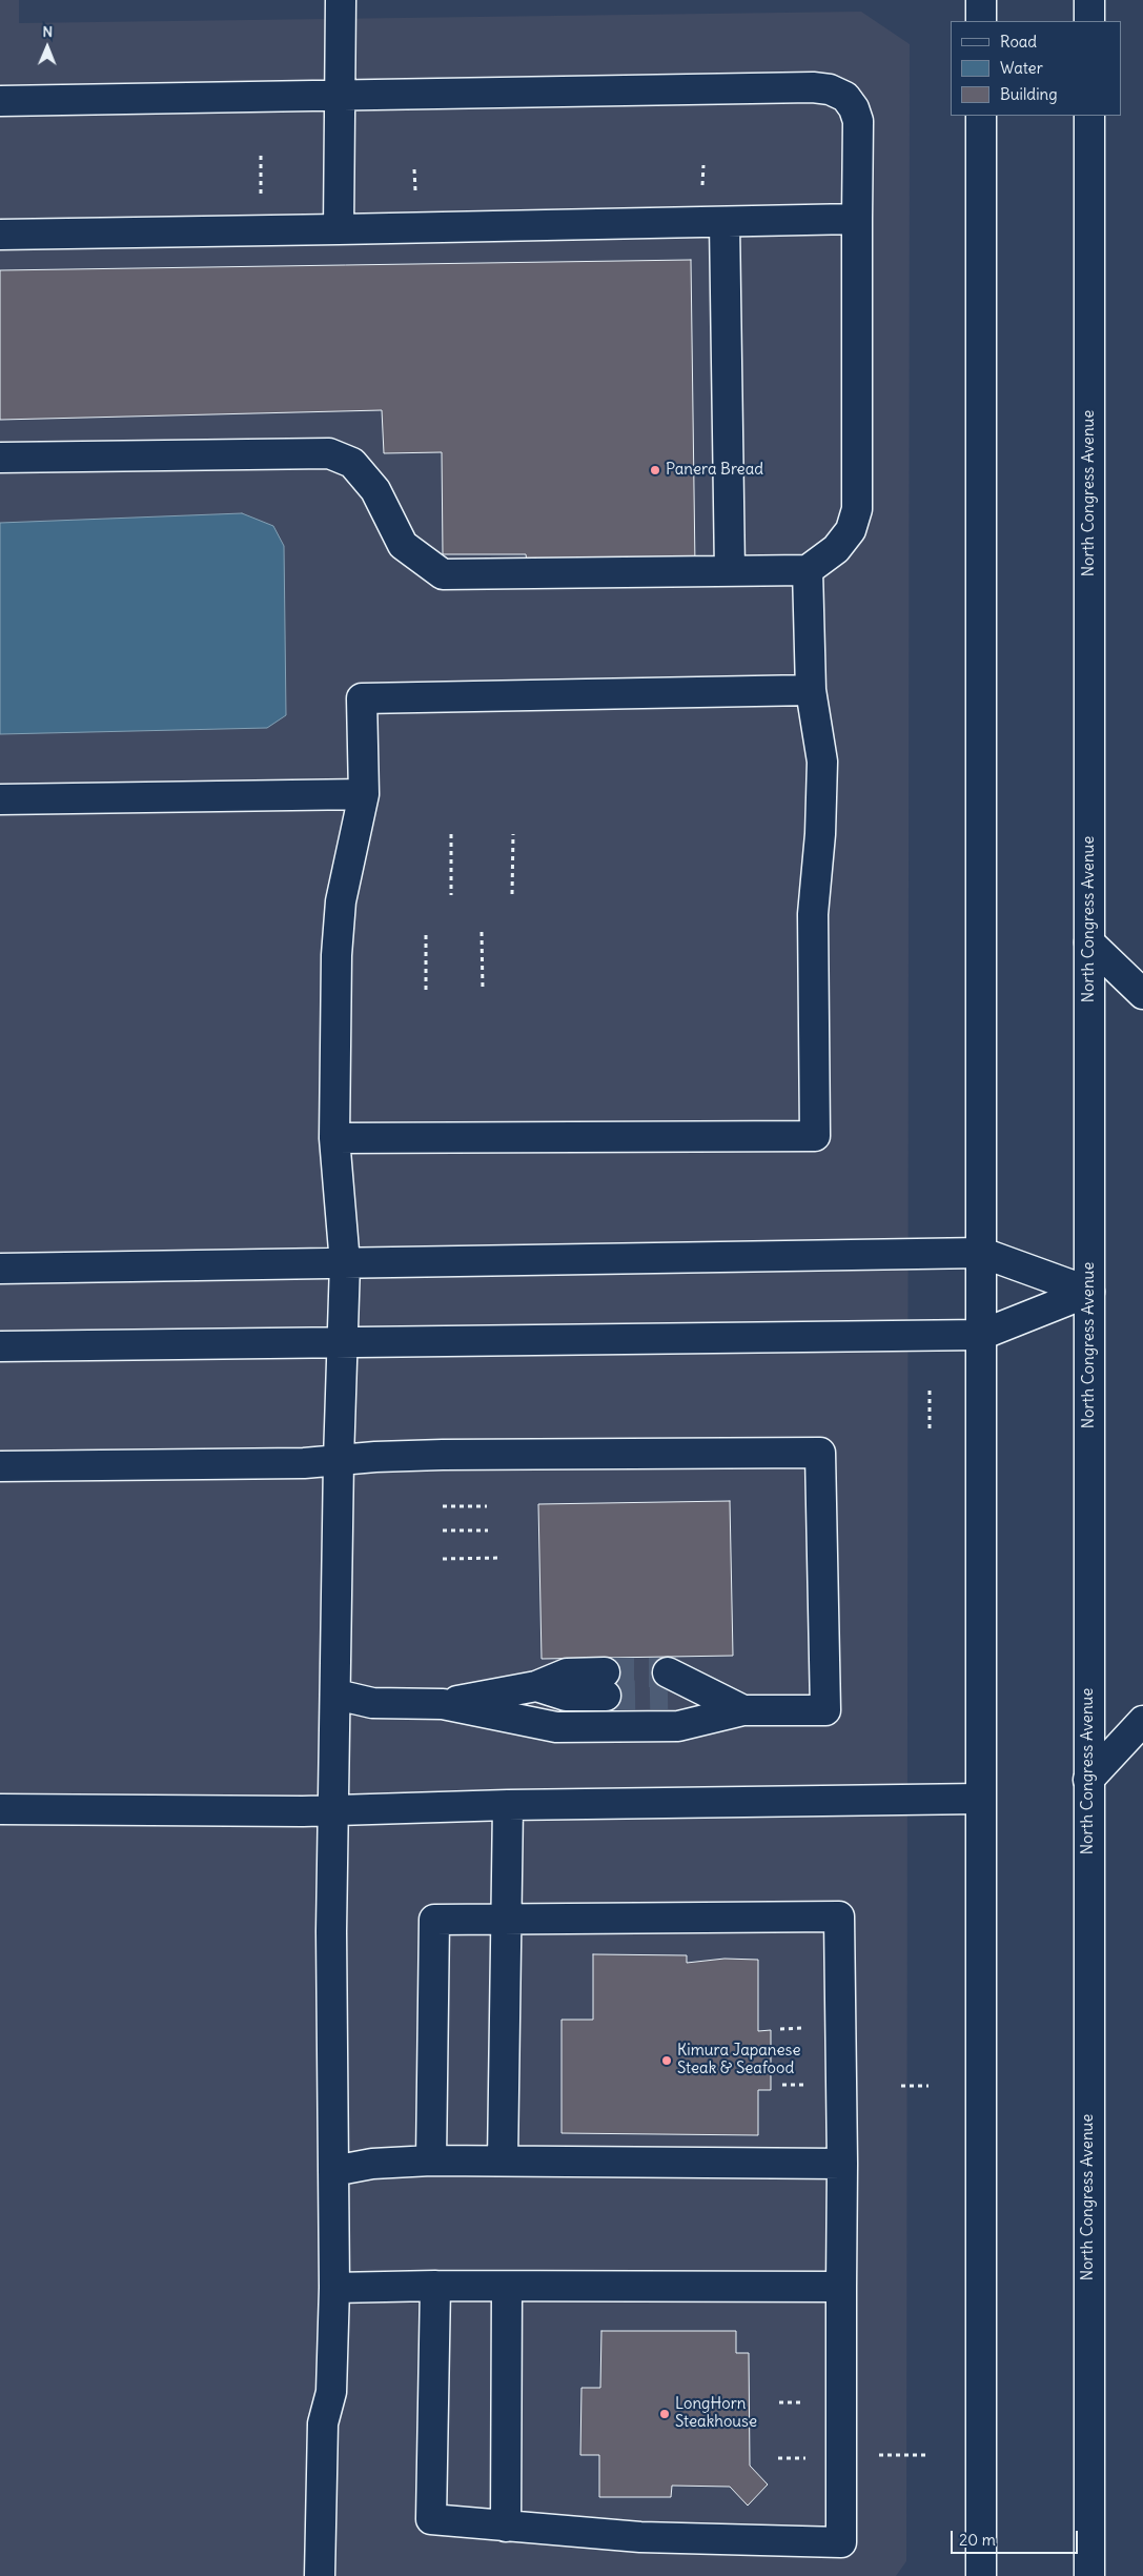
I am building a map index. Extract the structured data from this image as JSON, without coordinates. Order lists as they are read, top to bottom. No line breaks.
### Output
{"streets":{"main road":["North Congress Avenue"]},"places":["Panera Bread","Kimura Japanese Steak & Seafood","LongHorn Steakhouse"],"legend":["Road","Water","Building"],"scale_bar":"20 m","north":"top"}
